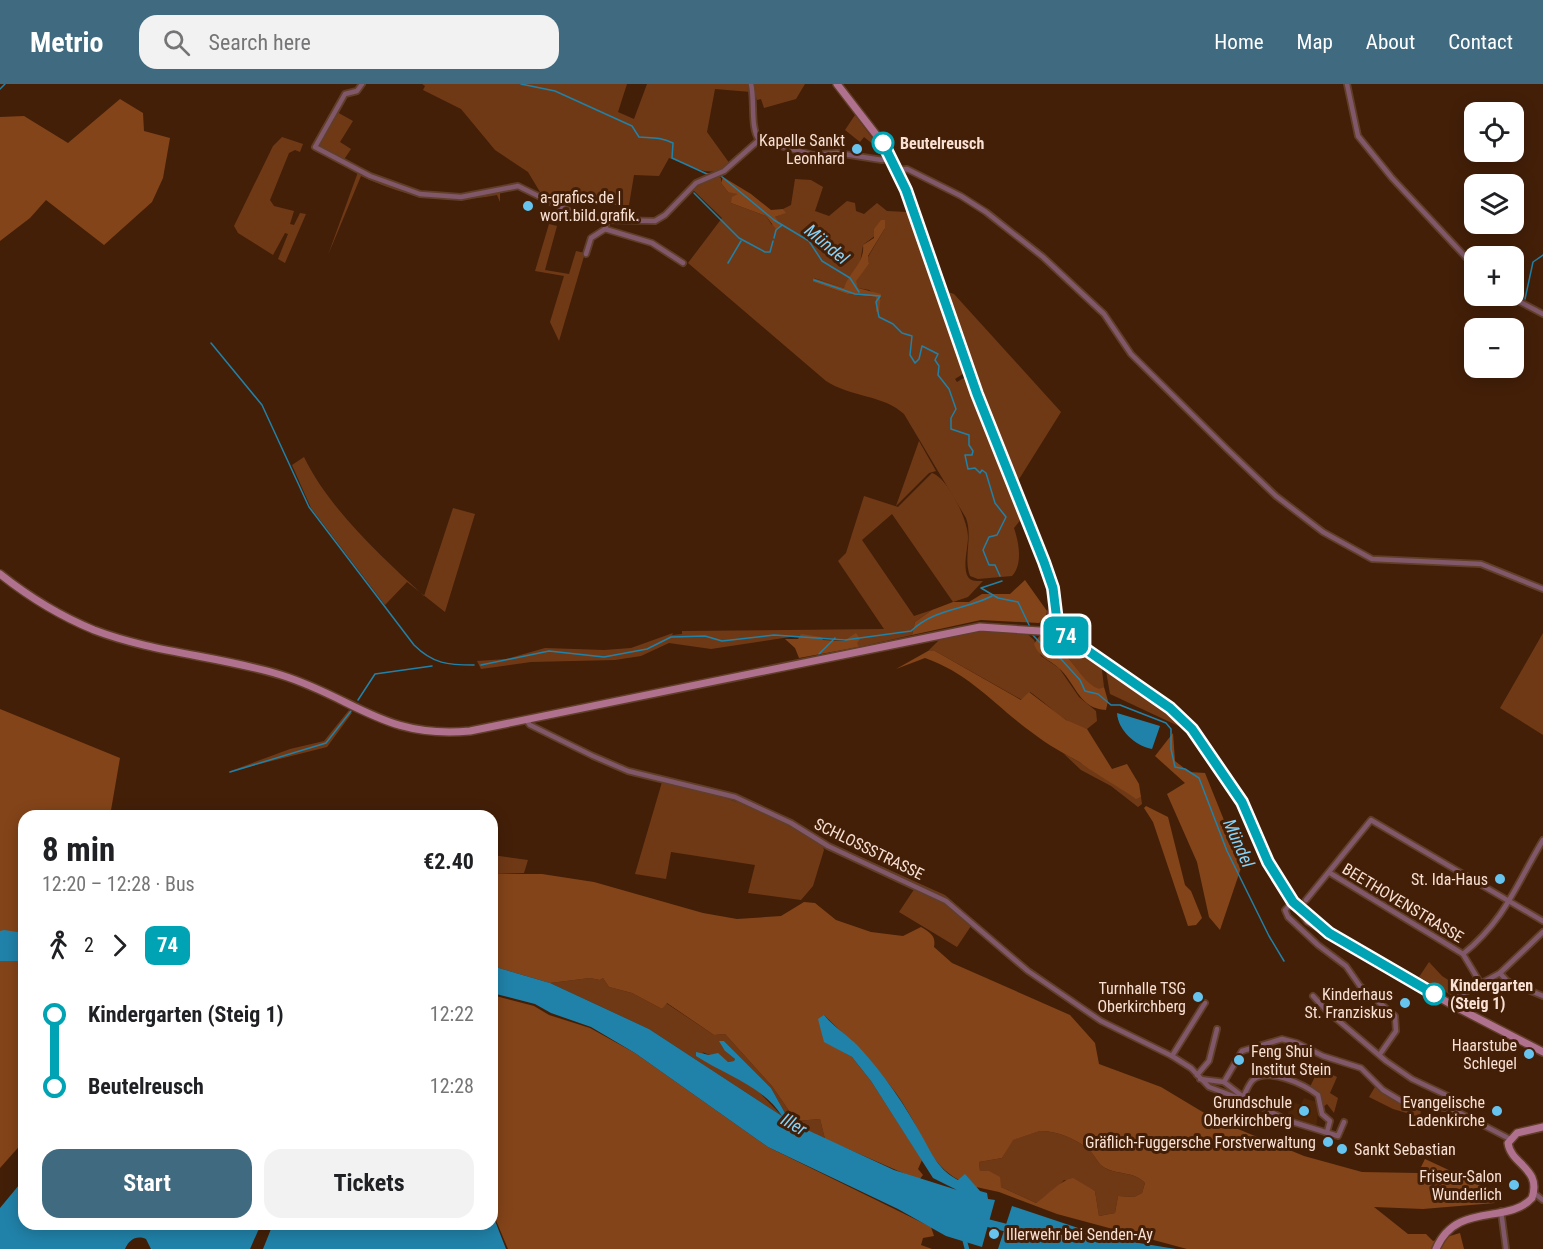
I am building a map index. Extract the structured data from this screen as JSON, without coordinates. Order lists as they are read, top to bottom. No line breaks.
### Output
{"streets":{"street":["SCHLOSSSTRASSE","BEETHOVENSTRASSE"]},"water":["Mündel","Iller"],"places":["Beutelreusch","Kapelle Sankt Leonhard","a-grafics.de | wort.bild.grafik.","St. Ida-Haus","Kindergarten (Steig 1)","Turnhalle TSG Oberkirchberg","Kinderhaus St. Franziskus","Haarstube Schlegel","Feng Shui Institut Stein","Grundschule Oberkirchberg","Evangelische Ladenkirche","Gräflich-Fuggersche Forstverwaltung","Sankt Sebastian","Friseur-Salon Wunderlich","Illerwehr bei Senden-Ay"],"lines":["bus line 74"],"page":{"header":"Metrio","search":"Search here","nav":["Home","Map","About","Contact"],"on_map":"74","map_buttons":["+","−"],"heading":["8 min","12:20 – 12:28 · Bus","€2.40"],"legs":["2","74"],"list":[{"name":"Kindergarten (Steig 1)","value":"12:22"},{"name":"Beutelreusch","value":"12:28"}],"buttons":["Start","Tickets"]}}
